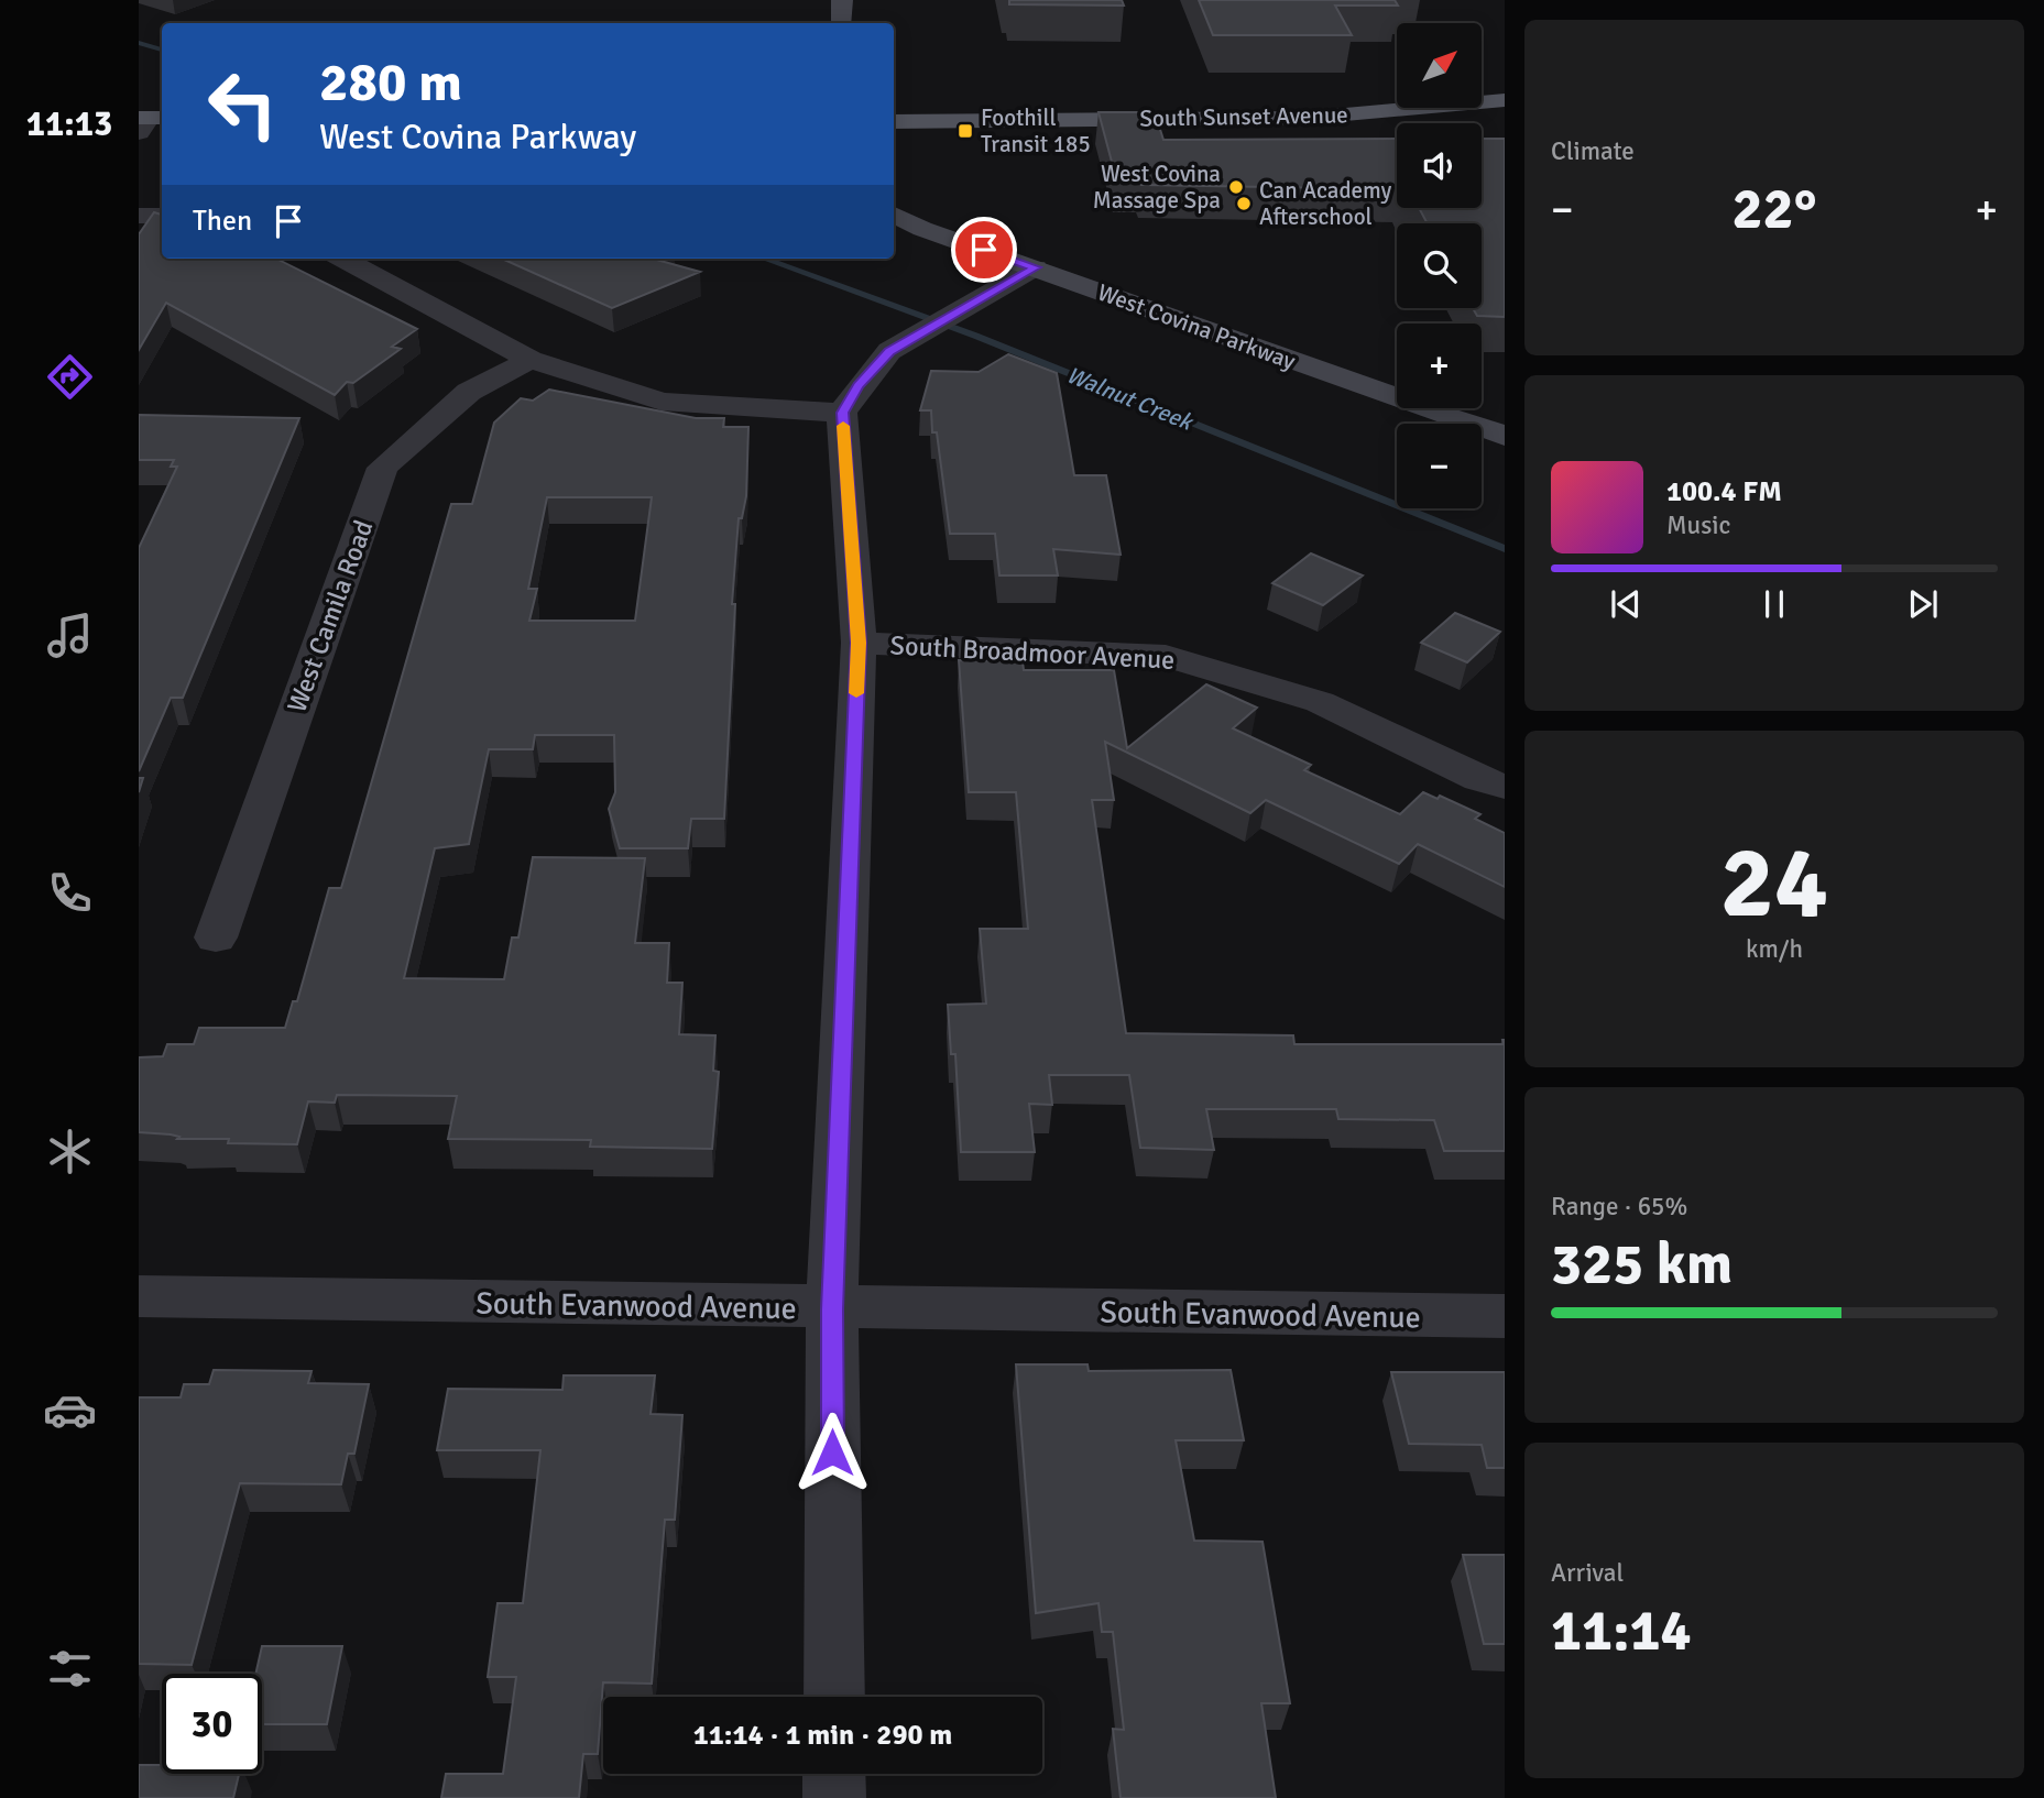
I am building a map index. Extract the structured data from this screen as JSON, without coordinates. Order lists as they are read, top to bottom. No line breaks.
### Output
{"streets":{"main road":["South Sunset Avenue"],"street":["West Covina Parkway","West Camila Road","South Broadmoor Avenue","South Evanwood Avenue"]},"water":["Walnut Creek"],"places":{"transit":["Foothill Transit 185"],"other":["West Covina Massage Spa","Can Academy Afterschool"]},"north":"top right","page":{"tabs":"11:13","tile":["Climate",["24","km/h"],["Range · 65%","325 km"],["Arrival","11:14"]],"map_buttons":["+","−"],"turn":["280 m","West Covina Parkway"],"heat":["−","22°","+"],"then":"Then","song":["100.4 FM","Music"],"limit":"30","trip":"11:14 · 1 min · 290 m"}}
